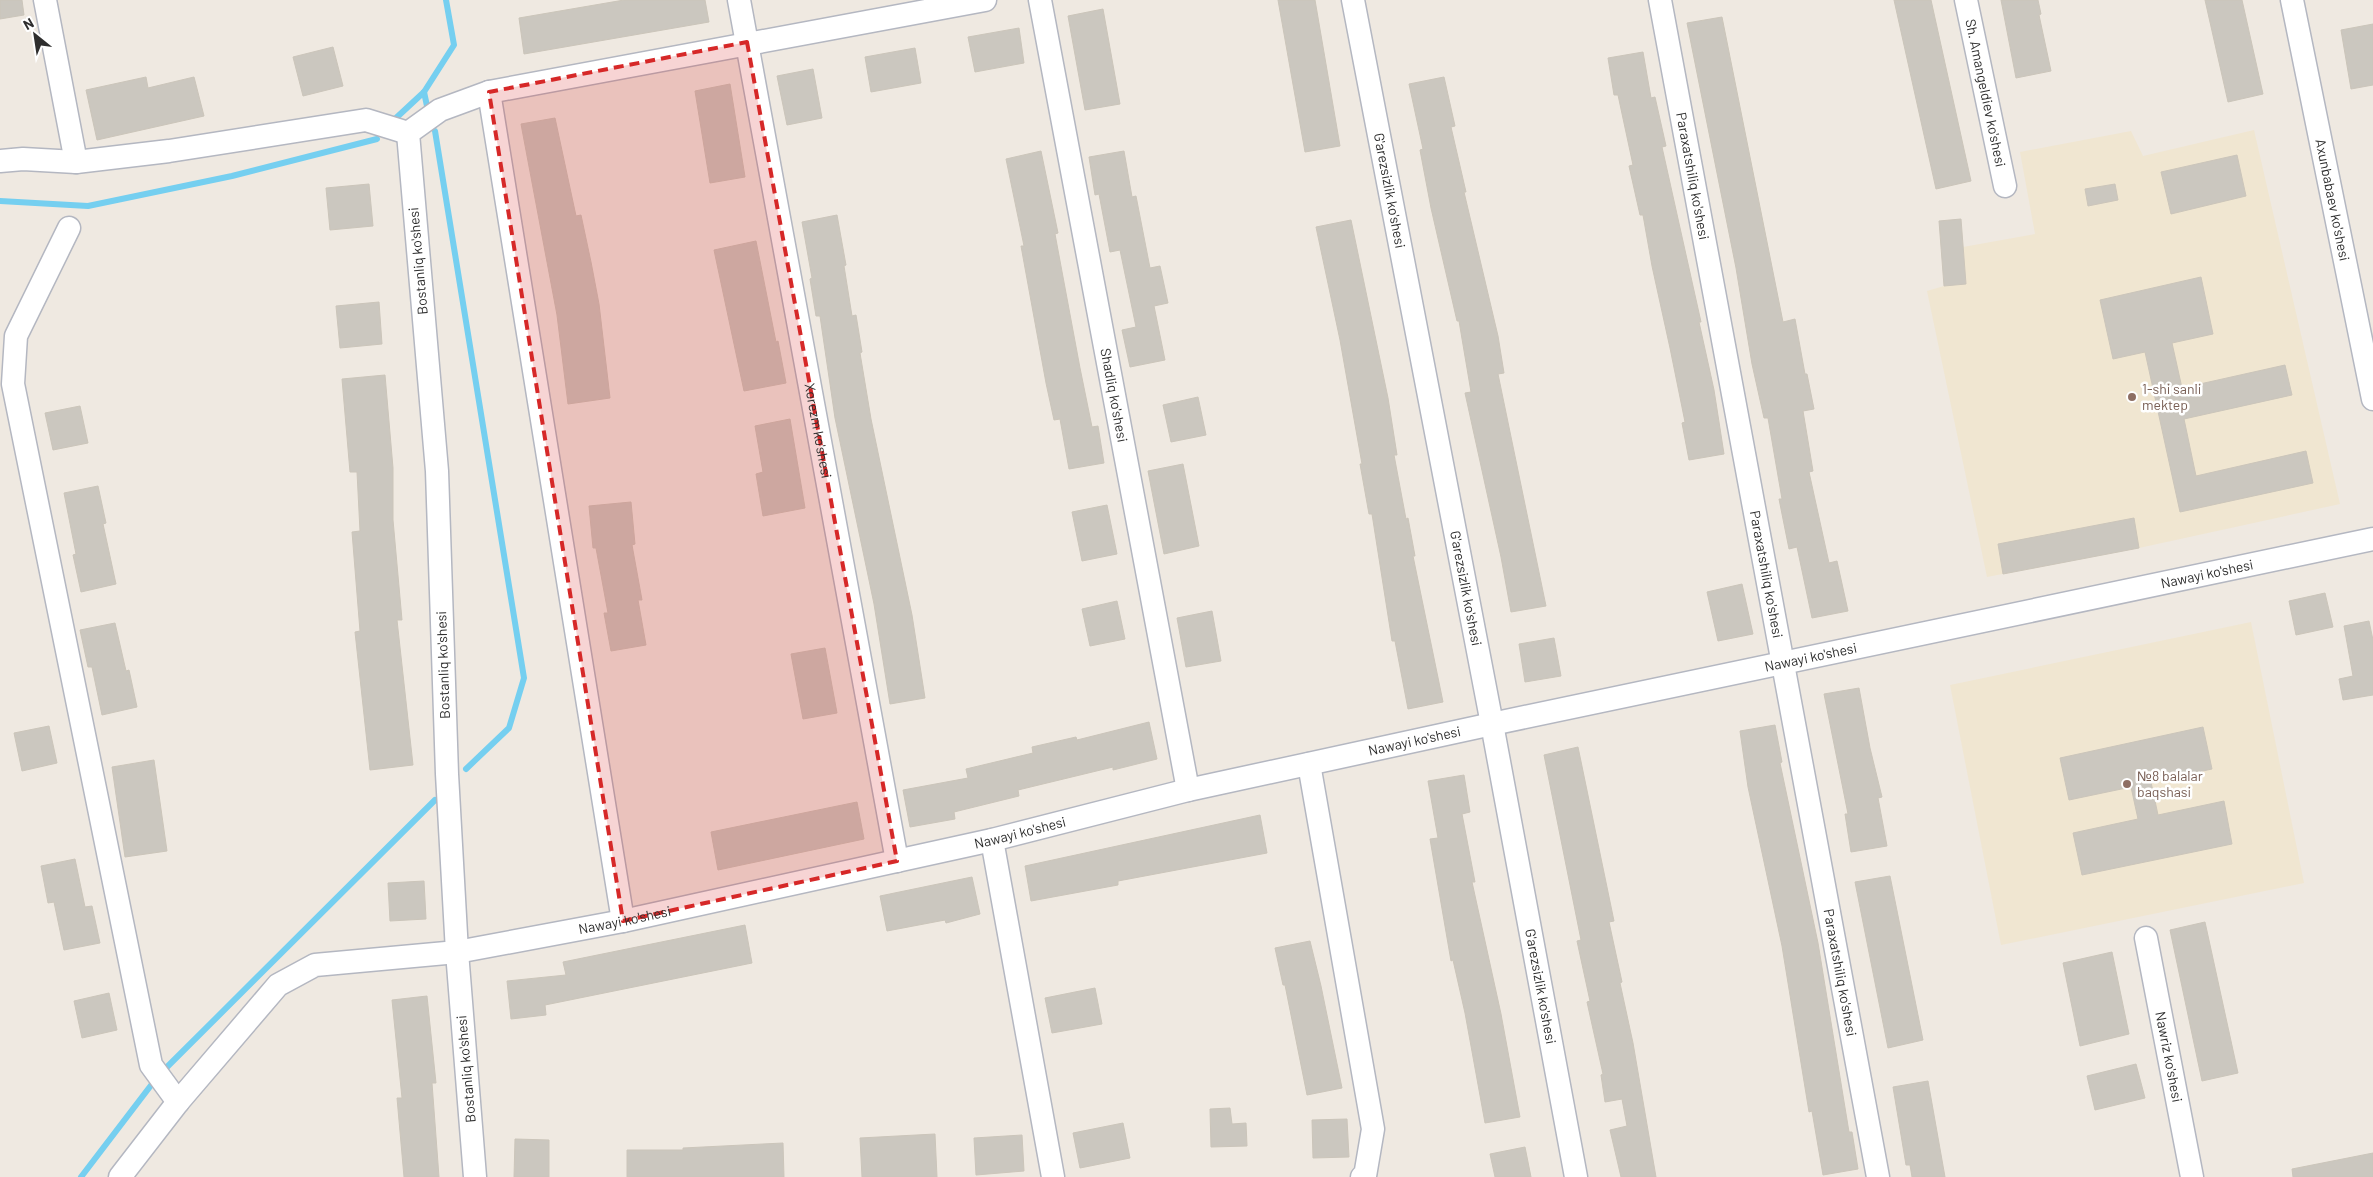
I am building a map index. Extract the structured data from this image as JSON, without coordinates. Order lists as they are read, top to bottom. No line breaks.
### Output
{"streets":{"street":["Sh. Amangeldiev ko'shesi","Paraxatshiliq ko'shesi","G'arezsizlik ko'shesi","Axunbabaev ko'shesi","Bostanliq ko'shesi","Shadliq ko'shesi","Xorezm ko'shesi","Nawayi ko'shesi","Nawriz ko'shesi"]},"crossings":[["Paraxatshiliq ko'shesi","Nawayi ko'shesi"],["G'arezsizlik ko'shesi","Nawayi ko'shesi"],["Bostanliq ko'shesi","Nawayi ko'shesi"],["Shadliq ko'shesi","Nawayi ko'shesi"],["Xorezm ko'shesi","Nawayi ko'shesi"]],"places":["1-shi sanli mektep","№8 balalar baqshasi"],"north":"top left"}
